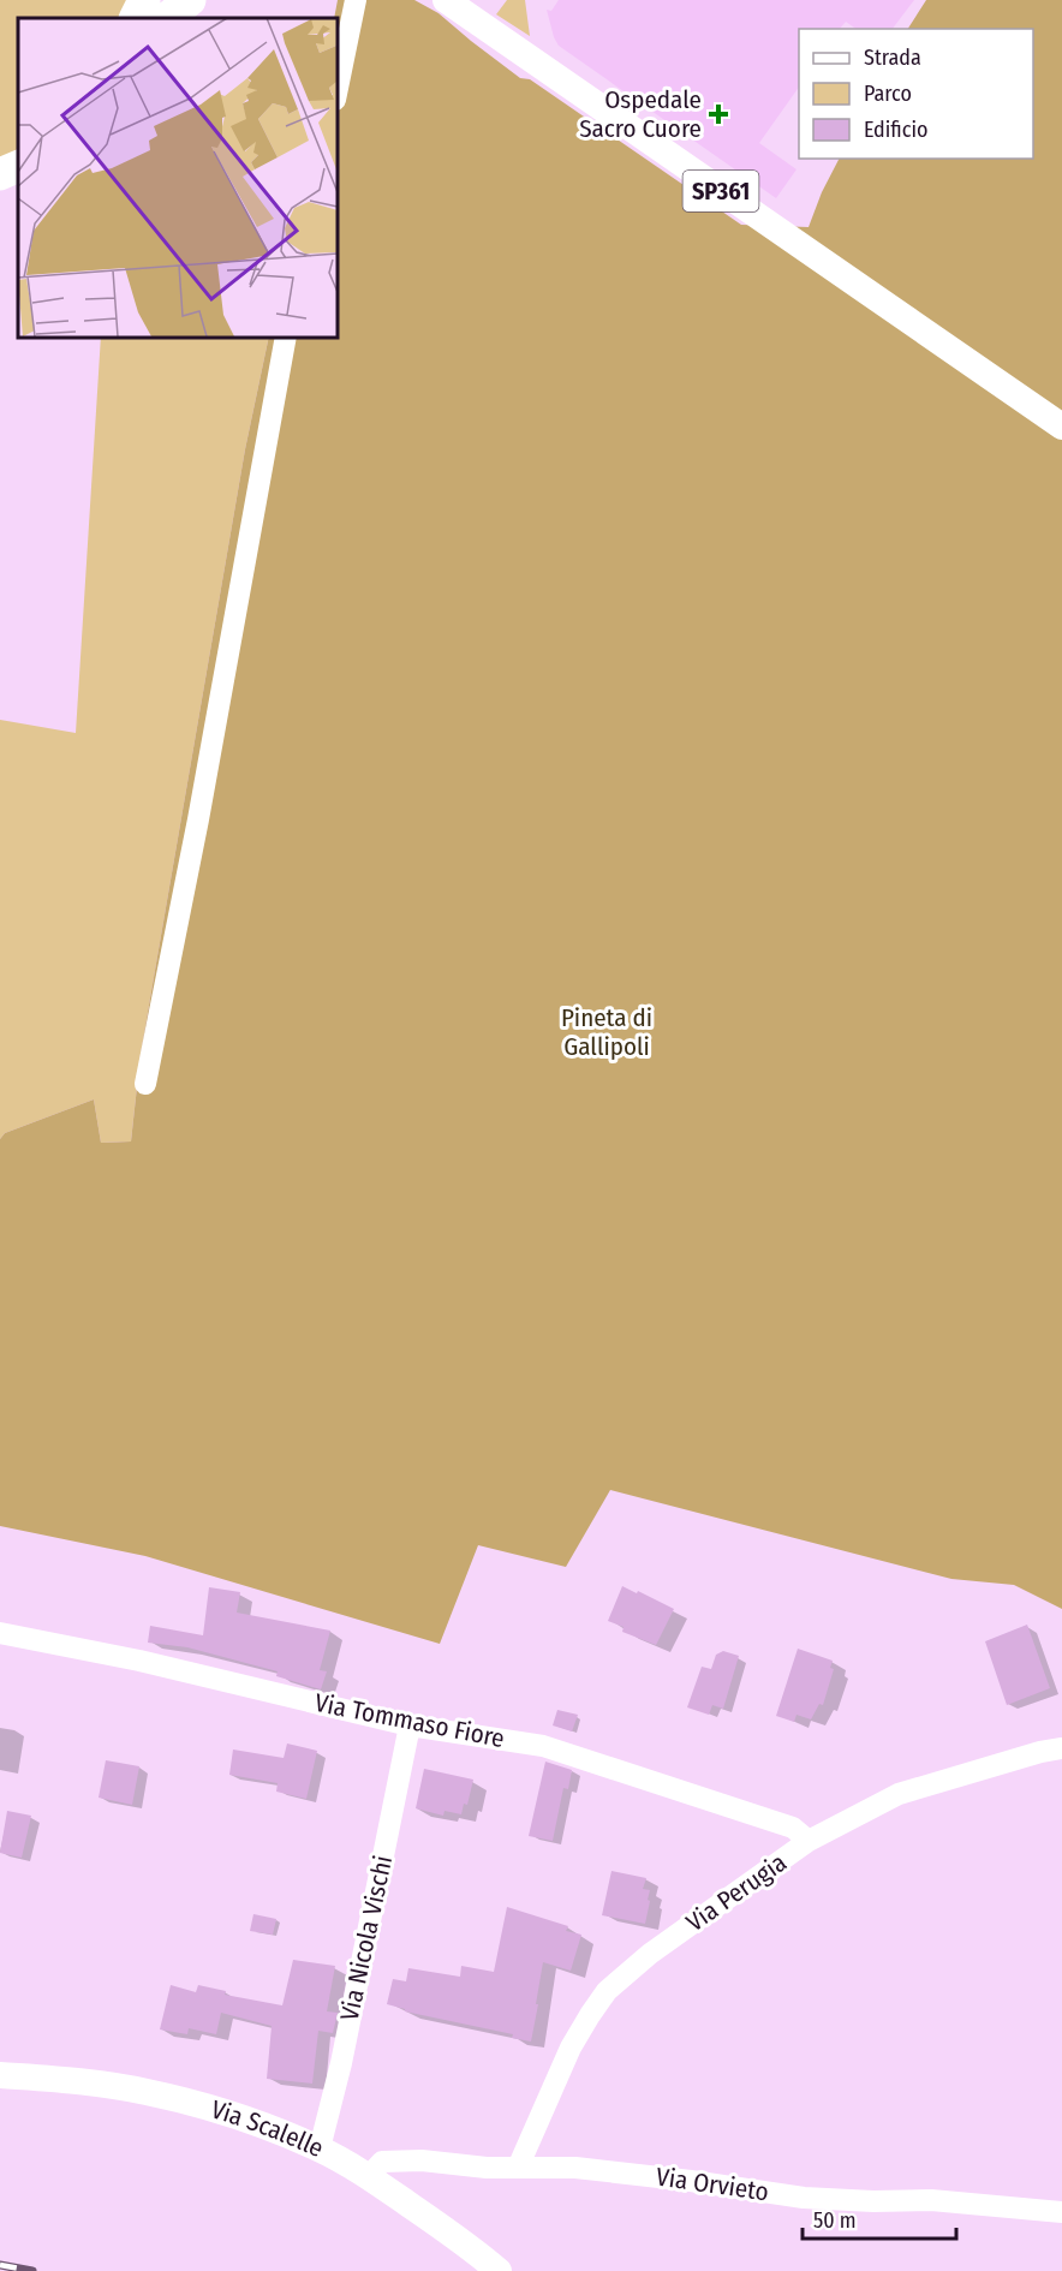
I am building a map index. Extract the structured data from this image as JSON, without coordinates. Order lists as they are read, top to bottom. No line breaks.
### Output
{"streets":{"main road":["SP361","Via Scalelle"],"street":["Via Tommaso Fiore","Via Perugia","Via Nicola Vischi","Via Orvieto"]},"crossings":[["Via Tommaso Fiore","Via Perugia"],["Via Tommaso Fiore","Via Nicola Vischi"],["Via Perugia","Via Orvieto"],["Via Nicola Vischi","Via Scalelle"],["Via Scalelle","Via Orvieto"]],"parks":["Pineta di Gallipoli"],"places":{"health":["Ospedale Sacro Cuore"]},"legend":["Strada","Parco","Edificio"],"scale_bar":"50 m"}
